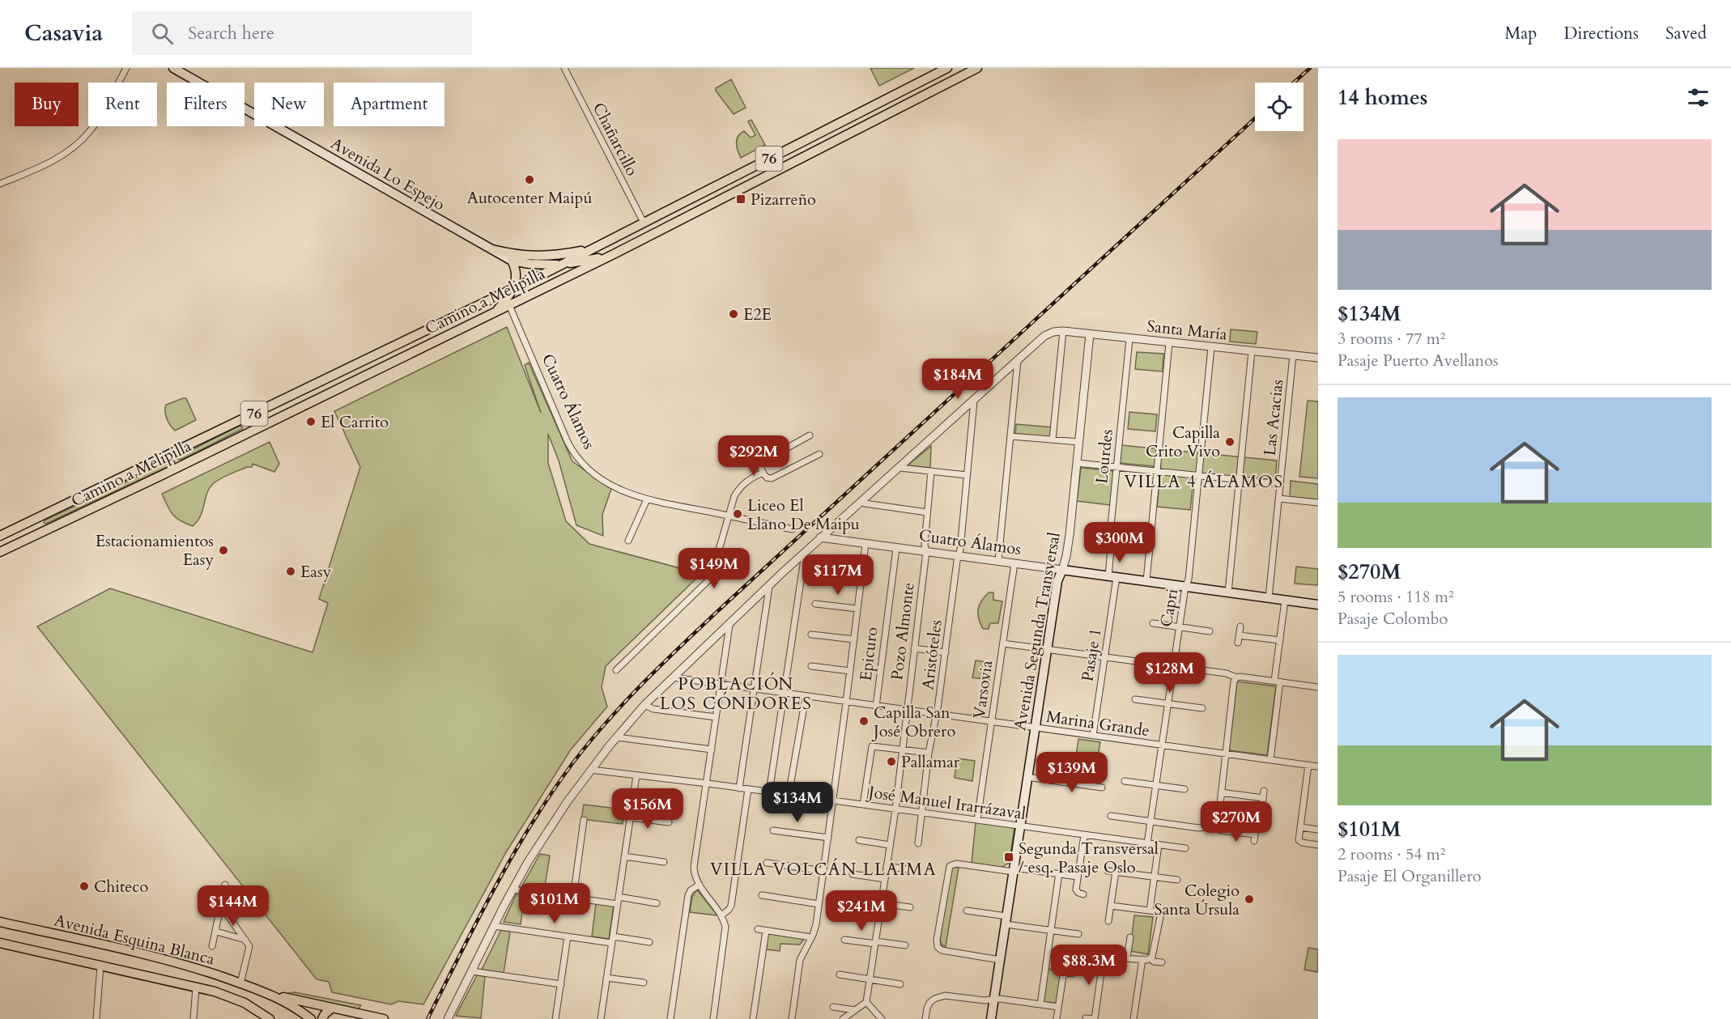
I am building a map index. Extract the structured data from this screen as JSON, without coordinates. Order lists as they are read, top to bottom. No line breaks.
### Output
{"streets":{"main road":["76","Avenida Lo Espejo","Camino a Melipilla","Cuatro Álamos","Avenida Segunda Transversal","Avenida Esquina Blanca"],"street":["Chañarcillo","Santa María","Las Acacias","Lourdes","Capri","Pozo Almonte","Epicuro","Aristóteles","Pasaje 1","Varsovia","Marina Grande","José Manuel Irarrázaval"]},"crossings":[["Chañarcillo","Camino a Melipilla"],["Camino a Melipilla","Cuatro Álamos"],["Santa María","Las Acacias"],["Santa María","Lourdes"],["Santa María","Capri"],["Santa María","Avenida Segunda Transversal"],["Cuatro Álamos","Las Acacias"],["Cuatro Álamos","Lourdes"],["Cuatro Álamos","Capri"],["Cuatro Álamos","Pozo Almonte"],["Cuatro Álamos","Avenida Segunda Transversal"],["Cuatro Álamos","Epicuro"],["Cuatro Álamos","Aristóteles"],["Cuatro Álamos","Pasaje 1"],["Cuatro Álamos","Varsovia"],["Lourdes","Pasaje 1"],["Capri","Marina Grande"],["Capri","José Manuel Irarrázaval"],["Pozo Almonte","Marina Grande"],["Pozo Almonte","José Manuel Irarrázaval"],["Avenida Segunda Transversal","Marina Grande"],["Avenida Segunda Transversal","José Manuel Irarrázaval"],["Epicuro","Marina Grande"],["Aristóteles","Marina Grande"],["Aristóteles","José Manuel Irarrázaval"],["Pasaje 1","Marina Grande"],["Varsovia","Marina Grande"],["Varsovia","José Manuel Irarrázaval"]],"districts":["VILLA 4 ÁLAMOS","POBLACIÓN LOS CÓNDORES","VILLA VOLCÁN LLAIMA"],"places":{"other":["Autocenter Maipú","E2E","El Carrito","Capilla Crito Vivo","Liceo El Llano De Maipu","Estacionamientos Easy","Easy","Capilla San José Obrero","Pallamar","Chiteco","Colegio Santa Úrsula"],"transit":["Pizarreño","Segunda Transversal / esq. Pasaje Oslo"]},"page":{"header":"Casavia","search":"Search here","nav":["Map","Directions","Saved"],"heading":"14 homes","chip":["Buy","Rent","Filters","New","Apartment"],"list":[{"name":"$134M","note":"3 rooms · 77 m² · Pasaje Puerto Avellanos"},{"name":"$270M","note":"5 rooms · 118 m² · Pasaje Colombo"},{"name":"$101M","note":"2 rooms · 54 m² · Pasaje El Organillero"}],"price":["$184M","$292M","$300M","$149M","$117M","$128M","$139M","$134M","$156M","$270M","$101M","$144M","$241M","$88.3M"]}}
